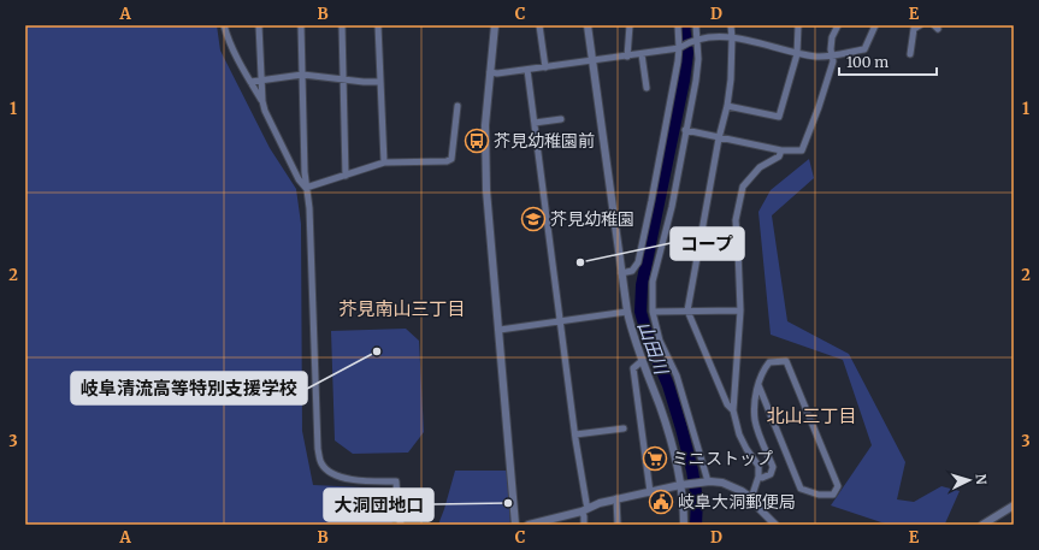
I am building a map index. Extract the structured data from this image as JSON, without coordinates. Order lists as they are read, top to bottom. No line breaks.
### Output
{"districts":["芥見南山三丁目","北山三丁目"],"water":["山田川"],"places":{"bus stop":["芥見幼稚園前"],"school or university":["芥見幼稚園"],"other":["コープ","岐阜清流高等特別支援学校","大洞団地口"],"supermarket":["ミニストップ"],"public building":["岐阜大洞郵便局"]},"scale_bar":"100 m","north":"right","grid":{"columns":["A","B","C","D","E"],"rows":["1","2","3"]}}
